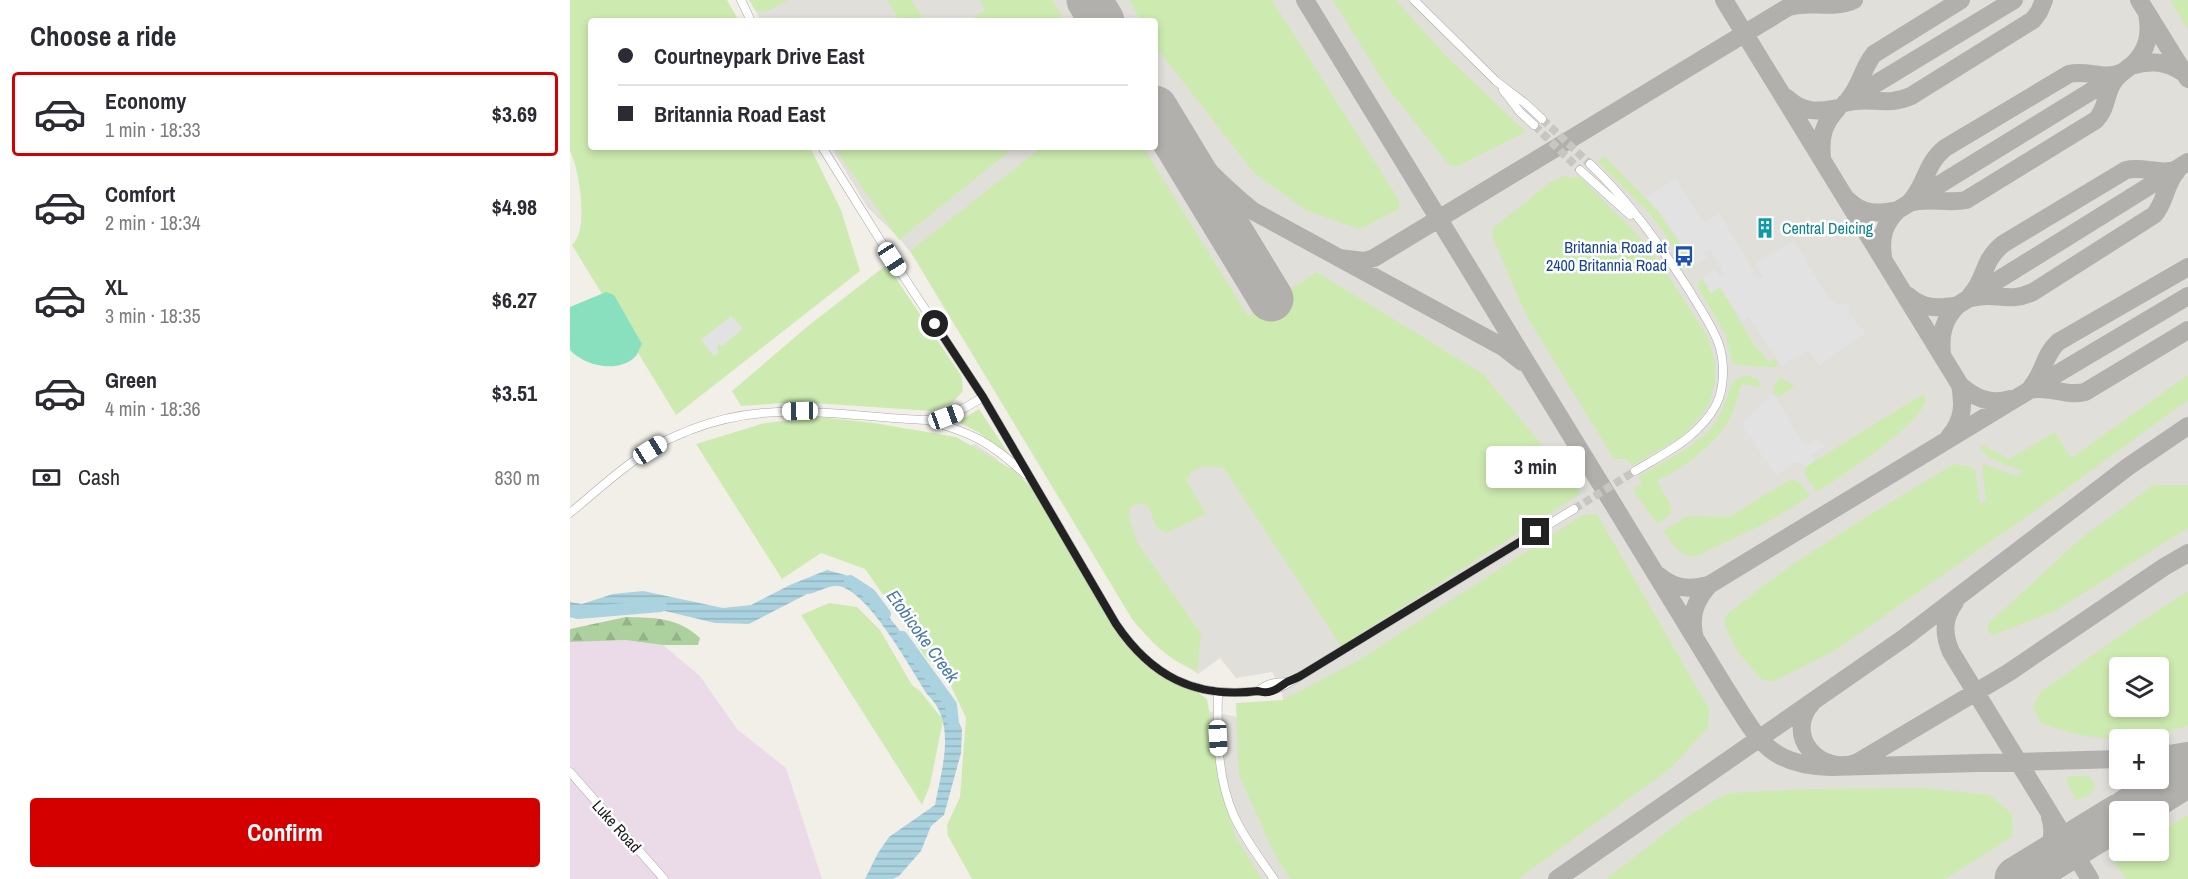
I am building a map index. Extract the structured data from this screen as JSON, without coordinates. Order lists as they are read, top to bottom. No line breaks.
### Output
{"streets":{"street":["Luke Road"]},"water":["Etobicoke Creek"],"places":{"building":["Central Deicing"],"bus stop":["Britannia Road at 2400 Britannia Road"]},"page":{"heading":"Choose a ride","banner":["Courtneypark Drive East","Britannia Road East"],"list":[{"name":"Economy","note":"1 min · 18:33","value":"$3.69"},{"name":"Comfort","note":"2 min · 18:34","value":"$4.98"},{"name":"XL","note":"3 min · 18:35","value":"$6.27"},{"name":"Green","note":"4 min · 18:36","value":"$3.51"}],"pay":["Cash","830 m"],"bubble":"3 min","map_buttons":["+","−"],"buttons":"Confirm"}}
